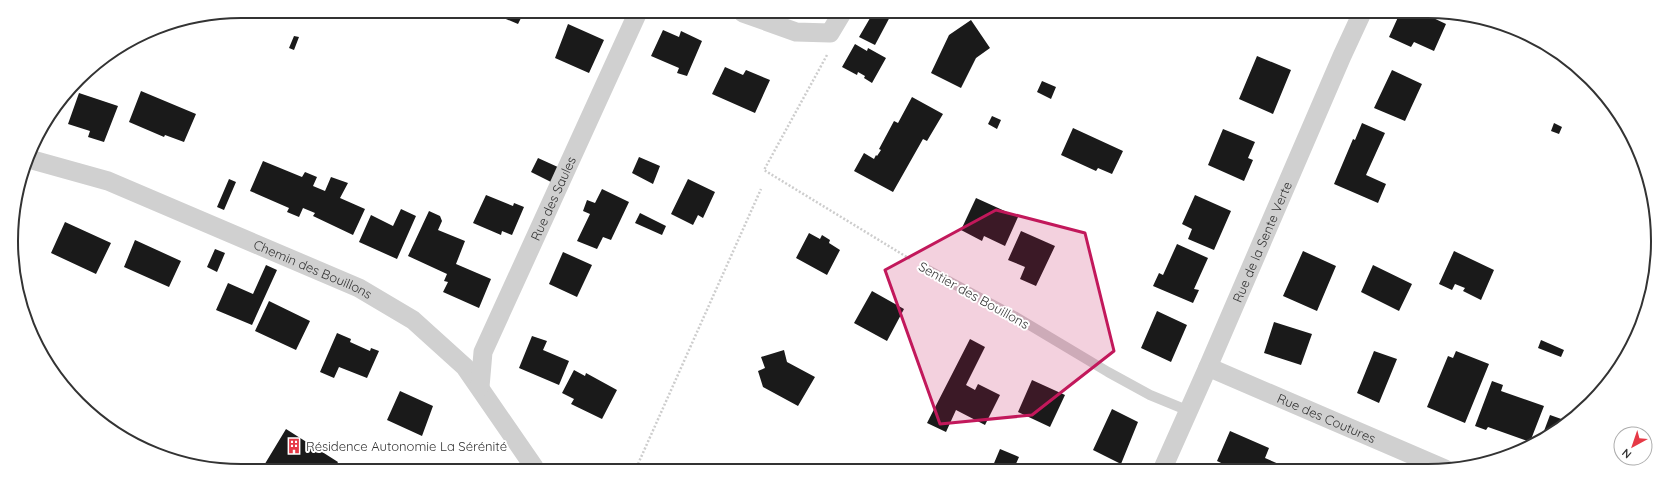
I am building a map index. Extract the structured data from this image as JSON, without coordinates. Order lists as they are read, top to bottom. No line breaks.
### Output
{"streets":{"street":["Rue des Saules","Rue de la Sente Verte","Chemin des Bouillons","Rue des Coutures"],"lane":["Sentier des Bouillons"]},"crossings":[["Rue des Saules","Chemin des Bouillons"],["Rue de la Sente Verte","Sentier des Bouillons"],["Rue de la Sente Verte","Rue des Coutures"]],"places":{"building":["Résidence Autonomie La Sérénité"]},"north":"bottom left"}
